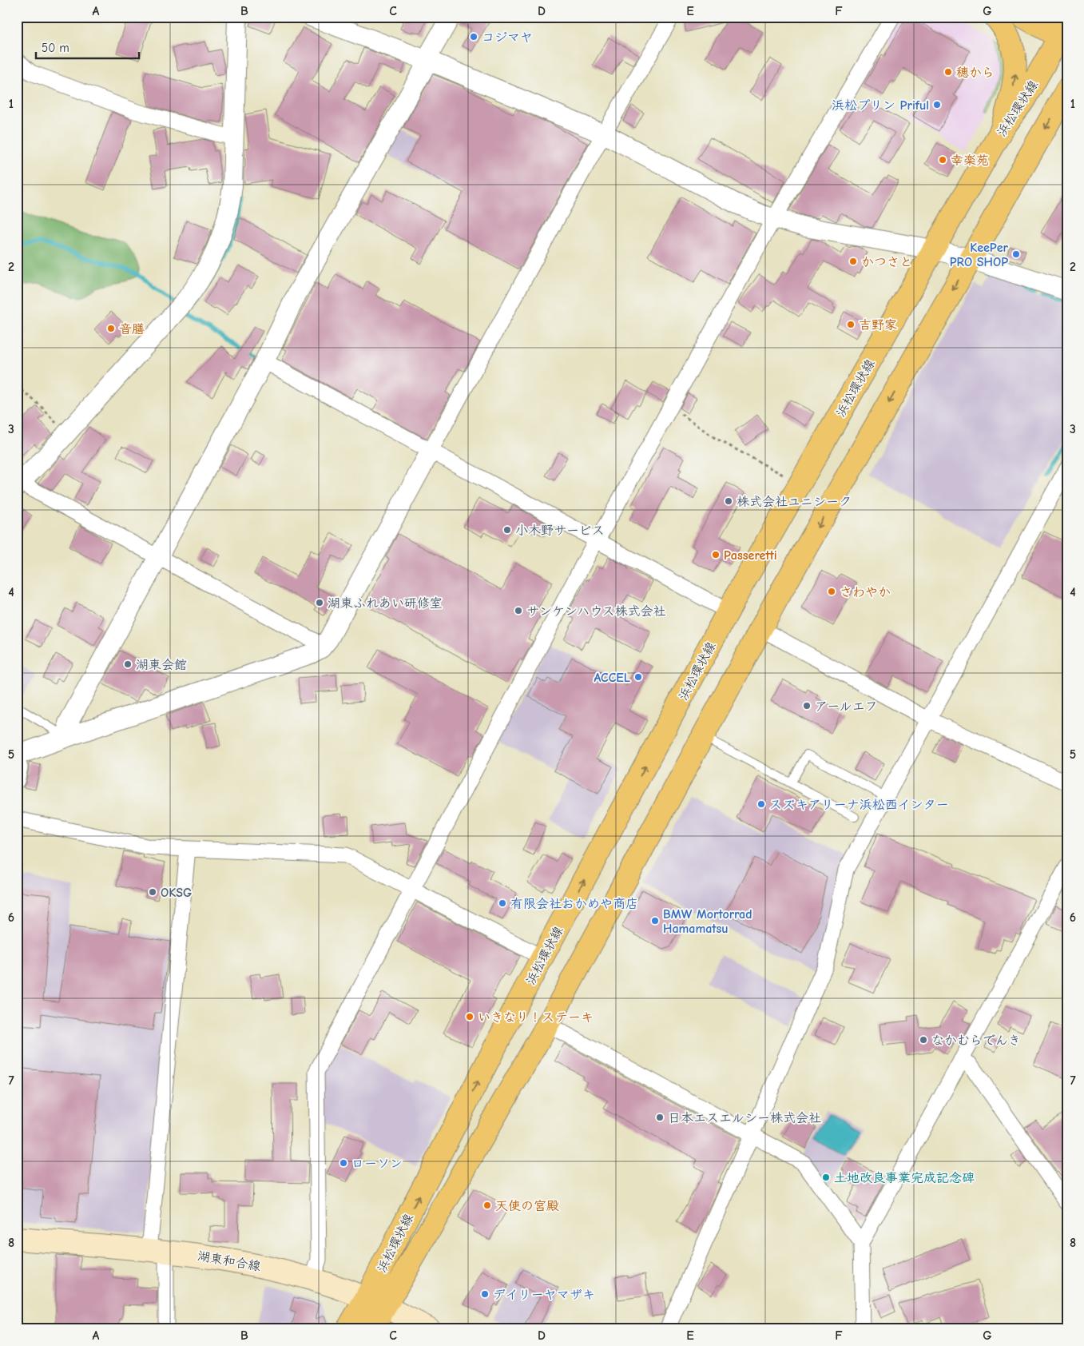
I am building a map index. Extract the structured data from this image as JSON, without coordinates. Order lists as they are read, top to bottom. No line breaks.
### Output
{"streets":{"main road":["浜松環状線","湖東和合線"]},"crossings":[["浜松環状線","湖東和合線"]],"places":["コジマヤ","穂から","浜松プリン Priful","幸楽苑","KeePer PRO SHOP","かつさと","吉野家","音膳","株式会社ユニシーク","小木野サービス","Passeretti","さわやか","湖東ふれあい研修室","サンケンハウス株式会社","湖東会館","ACCEL","アールエフ","スズキアリーナ浜松西インター","OKSG","有限会社おかめや商店","BMW Mortorrad Hamamatsu","いきなり！ステーキ","なかむらでんき","日本エスエルシー株式会社","ローソン","土地改良事業完成記念碑","天使の宮殿","デイリーヤマザキ"],"scale_bar":"50 m","grid":{"columns":["A","B","C","D","E","F","G"],"rows":["1","2","3","4","5","6","7","8"]}}
